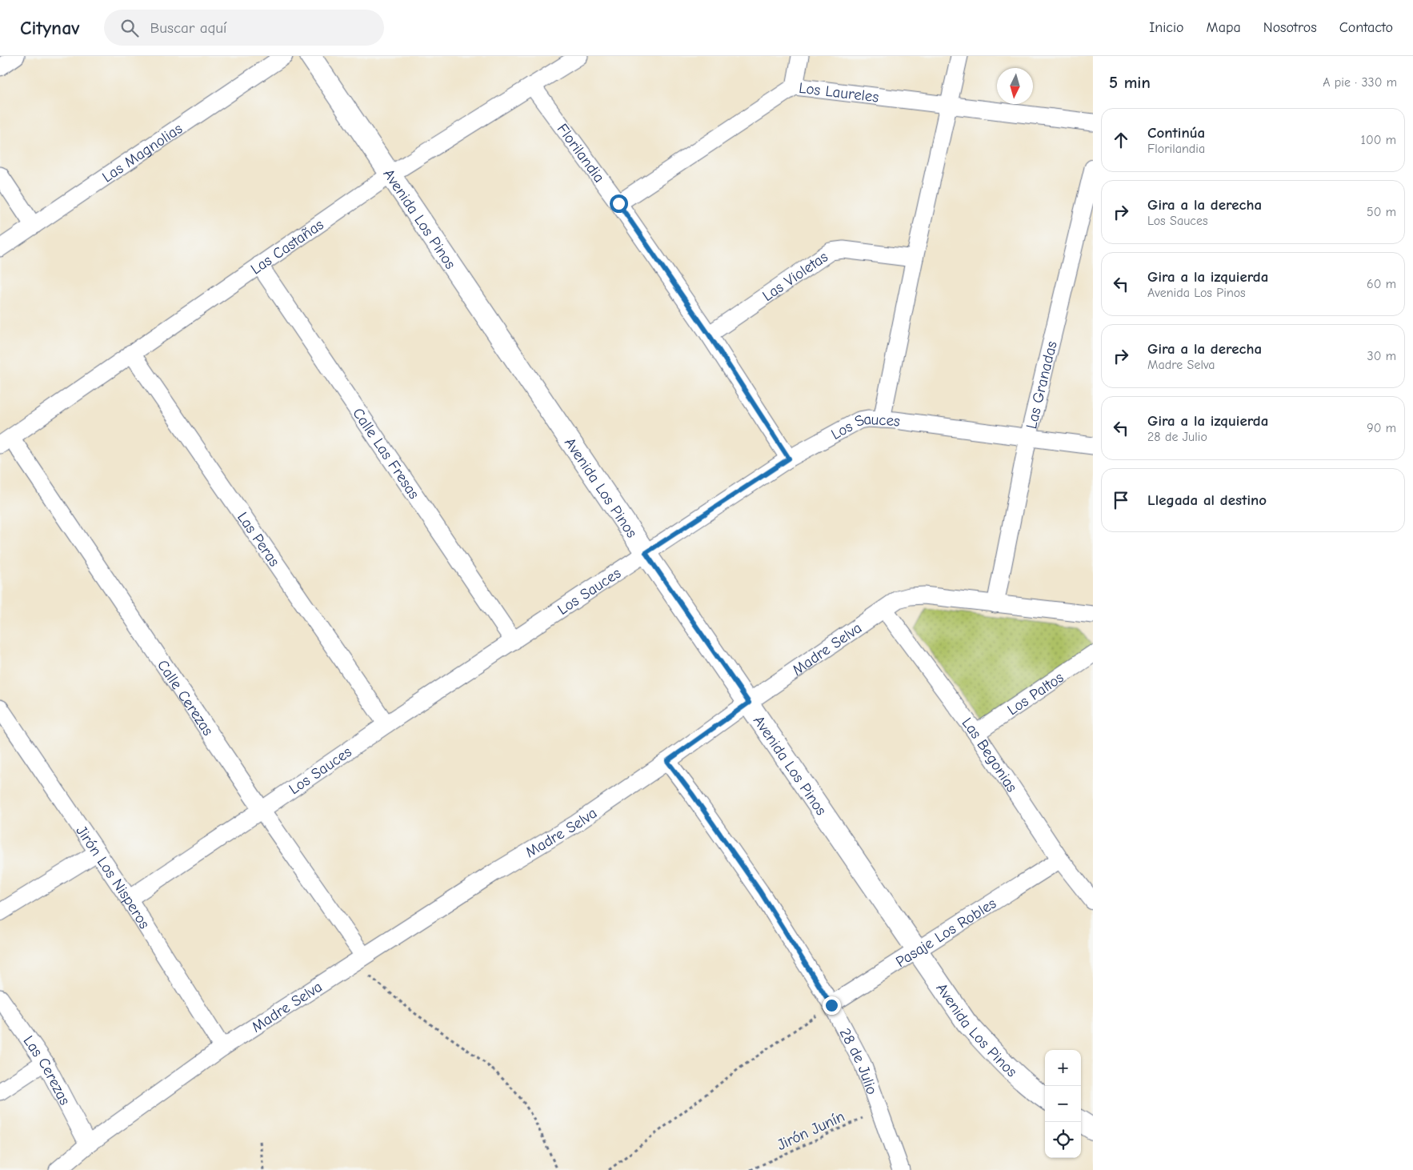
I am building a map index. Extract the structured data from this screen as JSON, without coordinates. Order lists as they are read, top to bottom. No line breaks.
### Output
{"streets":{"street":["Los Laureles","Las Magnolias","Florilandia","Avenida Los Pinos","Las Castañas","Las Violetas","Las Granadas","Los Sauces","Calle Las Fresas","Las Peras","Madre Selva","Los Paltos","Calle Cerezas","Las Begonias","Jirón Los Nisperos","Pasaje Los Robles","28 de Julio","Las Cerezas"],"path":["Jirón Junín"]},"crossings":[["Los Laureles","Florilandia"],["Florilandia","Las Castañas"],["Florilandia","Las Violetas"],["Florilandia","Los Sauces"],["Avenida Los Pinos","Las Castañas"],["Avenida Los Pinos","Los Sauces"],["Avenida Los Pinos","Madre Selva"],["Avenida Los Pinos","Pasaje Los Robles"],["Las Castañas","Calle Las Fresas"],["Las Castañas","Las Peras"],["Las Castañas","Calle Cerezas"],["Las Granadas","Los Sauces"],["Las Granadas","Madre Selva"],["Los Sauces","Calle Las Fresas"],["Los Sauces","Las Peras"],["Los Sauces","Calle Cerezas"],["Los Sauces","Jirón Los Nisperos"],["Madre Selva","Calle Cerezas"],["Madre Selva","Las Begonias"],["Madre Selva","Jirón Los Nisperos"],["Madre Selva","28 de Julio"],["Madre Selva","Las Cerezas"],["Los Paltos","Las Begonias"],["Las Begonias","Pasaje Los Robles"],["Pasaje Los Robles","28 de Julio"],["28 de Julio","Jirón Junín"]],"north":"bottom","page":{"header":"Citynav","search":"Buscar aquí","nav":["Inicio","Mapa","Nosotros","Contacto"],"heading":["5 min","A pie · 330 m"],"list":[["Continúa","Florilandia","100 m"],["Gira a la derecha","Los Sauces","50 m"],["Gira a la izquierda","Avenida Los Pinos","60 m"],["Gira a la derecha","Madre Selva","30 m"],["Gira a la izquierda","28 de Julio","90 m"],"Llegada al destino"],"map_buttons":["+","−"]}}
